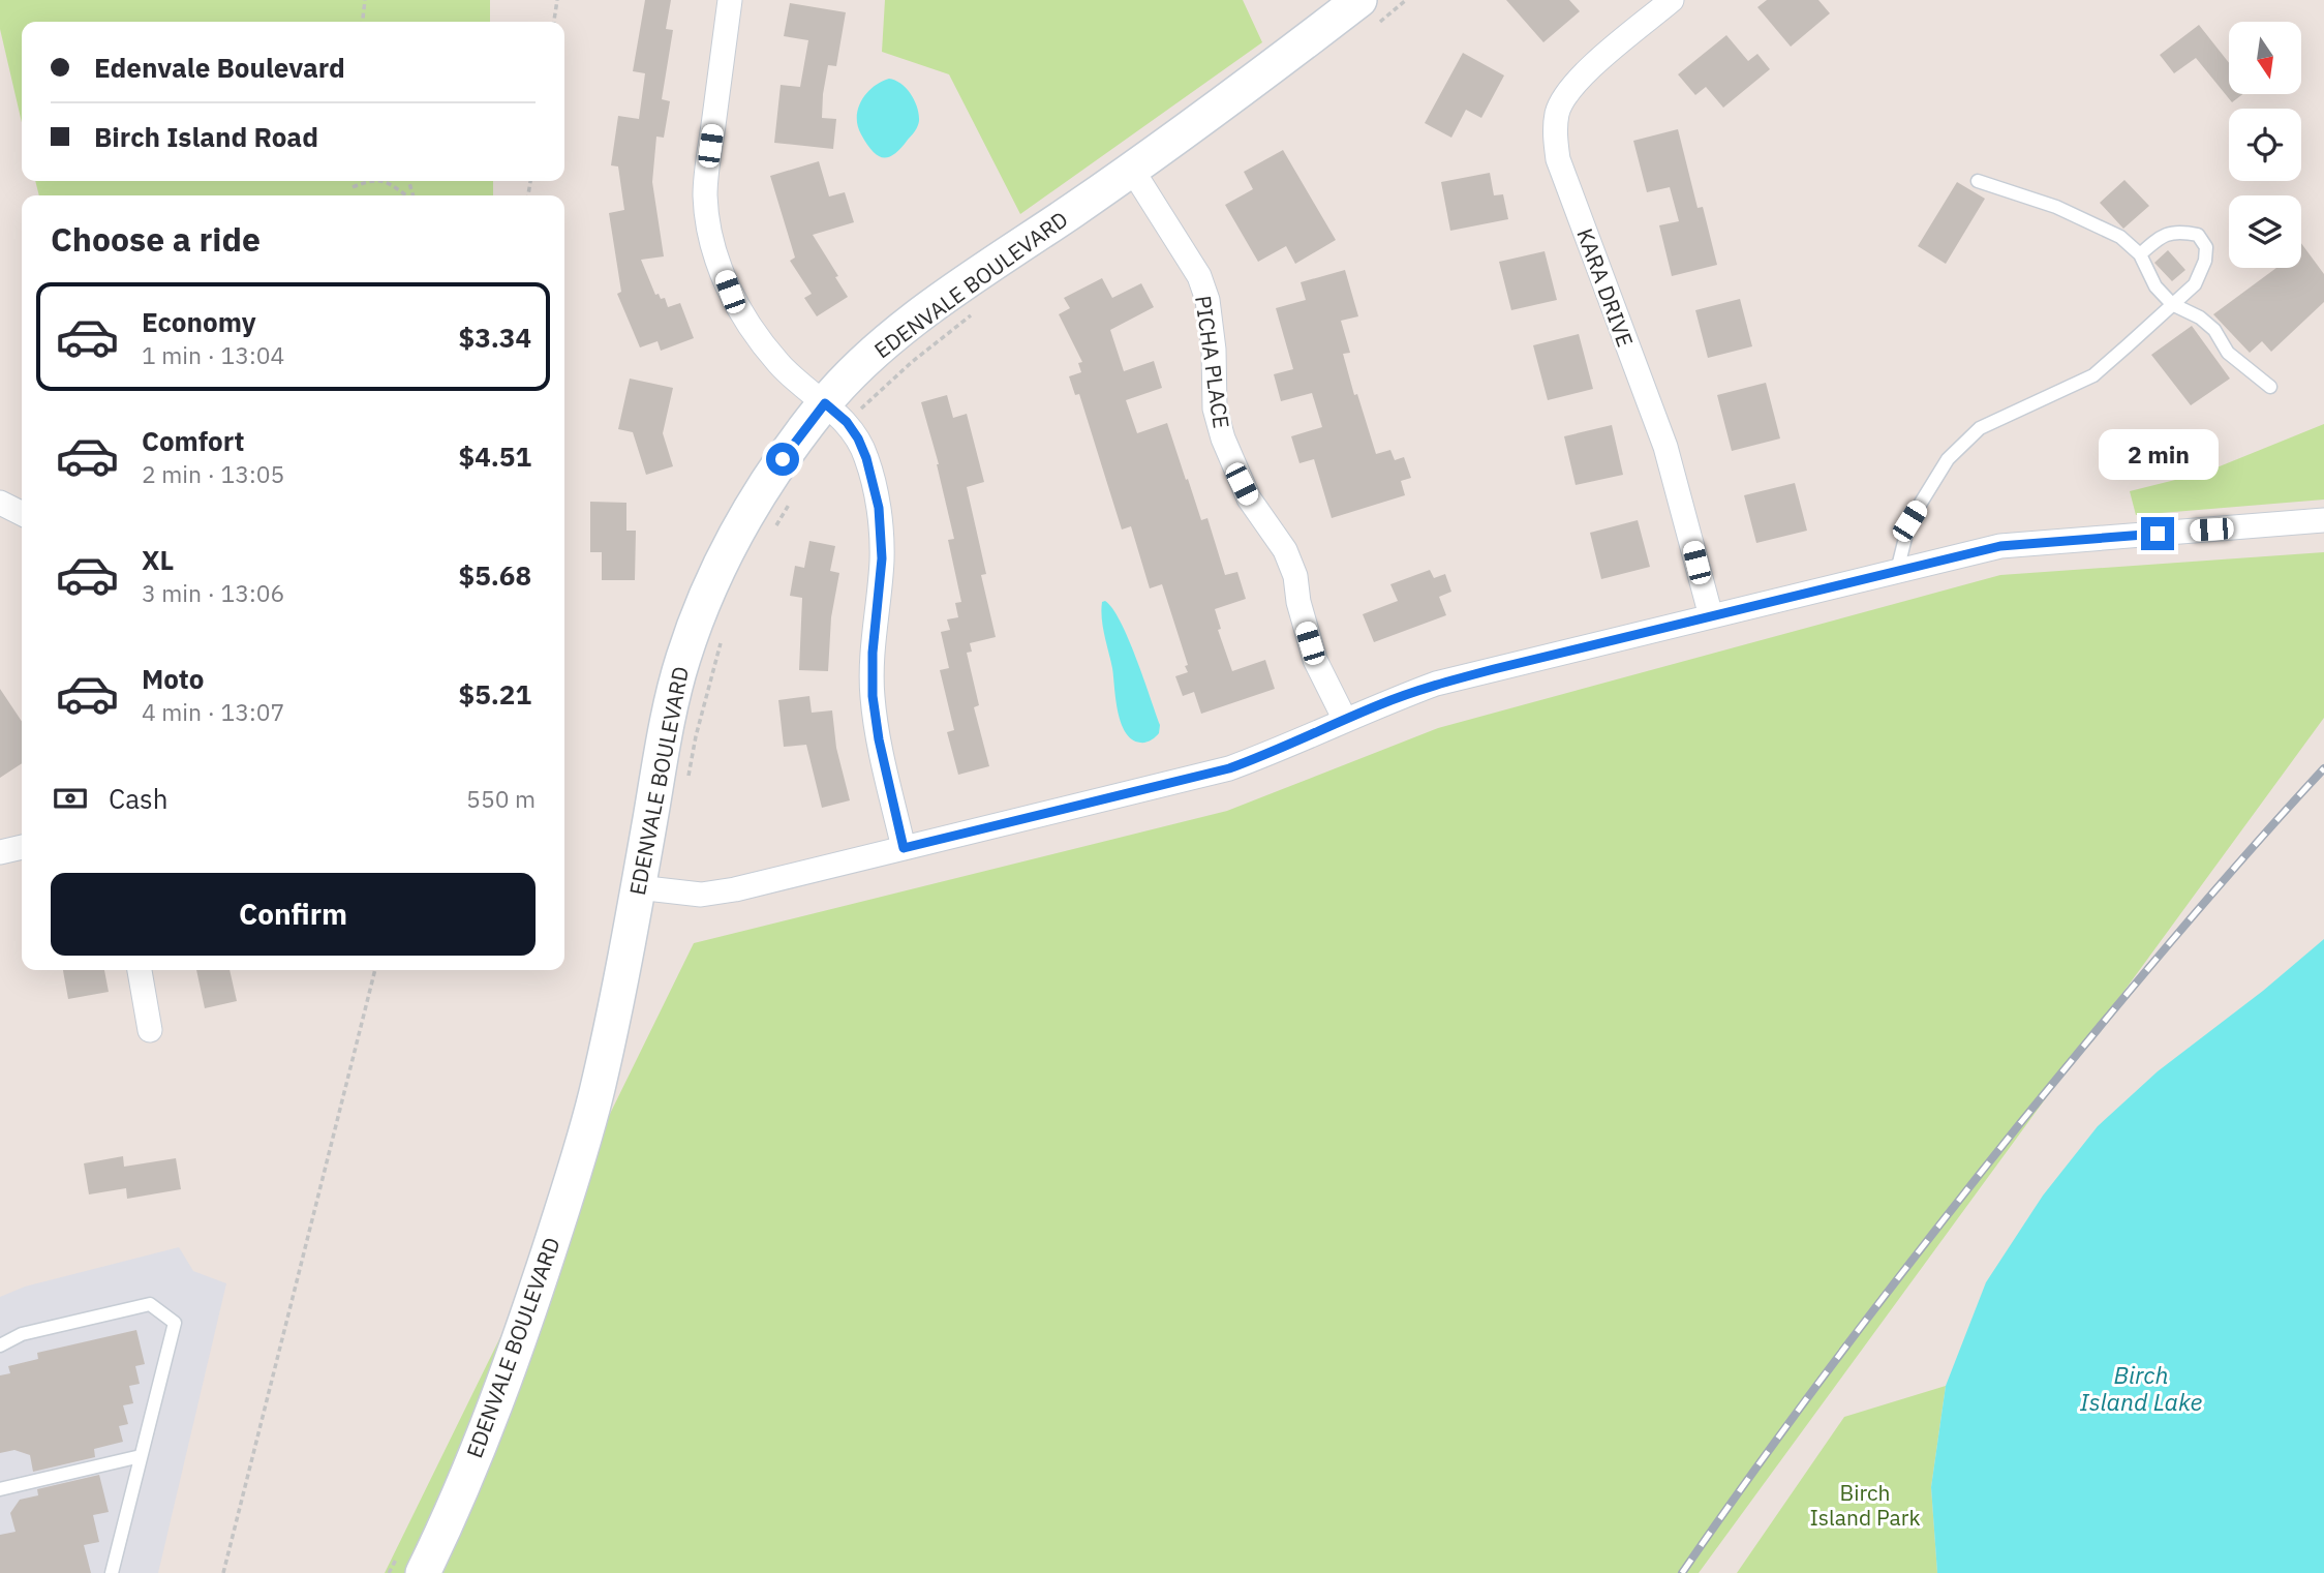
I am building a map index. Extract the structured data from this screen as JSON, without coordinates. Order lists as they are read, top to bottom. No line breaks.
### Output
{"streets":{"street":["EDENVALE BOULEVARD","KARA DRIVE","PICHA PLACE"]},"crossings":[["EDENVALE BOULEVARD","PICHA PLACE"]],"water":["Birch Island Lake"],"parks":["Birch Island Park"],"north":"bottom","page":{"banner":["Edenvale Boulevard","Birch Island Road"],"heading":"Choose a ride","list":[{"name":"Economy","note":"1 min · 13:04","value":"$3.34"},{"name":"Comfort","note":"2 min · 13:05","value":"$4.51"},{"name":"XL","note":"3 min · 13:06","value":"$5.68"},{"name":"Moto","note":"4 min · 13:07","value":"$5.21"}],"bubble":"2 min","pay":["Cash","550 m"],"buttons":"Confirm"}}
